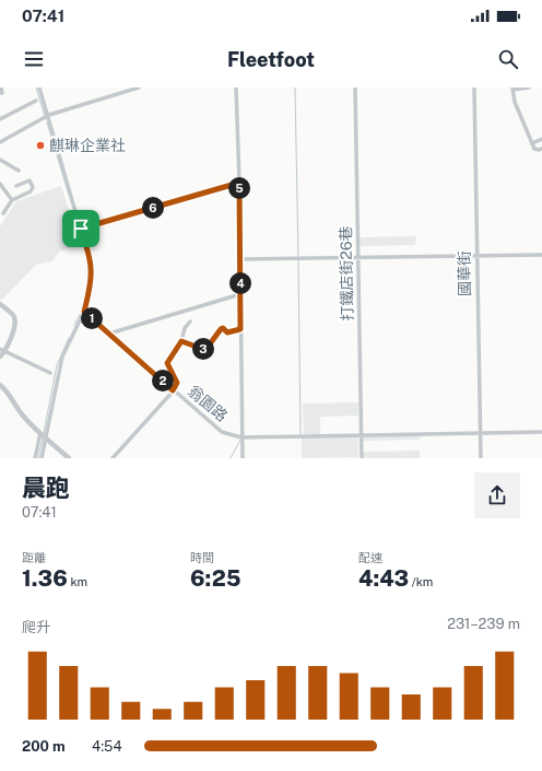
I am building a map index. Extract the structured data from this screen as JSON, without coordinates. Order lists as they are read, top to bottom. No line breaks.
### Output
{"streets":{"street":["打鐵店街26巷","國華街","翁園路"]},"crossings":[["打鐵店街26巷","翁園路"],["國華街","翁園路"]],"places":["麒琳企業社"],"page":{"status":"07:41","header":"Fleetfoot","pins":["5","6","4","1","3","2"],"heading":["晨跑","07:41"],"stats":[["距離","1.36 km"],["時間","6:25"],["配速","4:43 /km"]],"chart":["爬升","231–239 m"],"list":[{"name":"200 m","note":"4:54"}]}}
